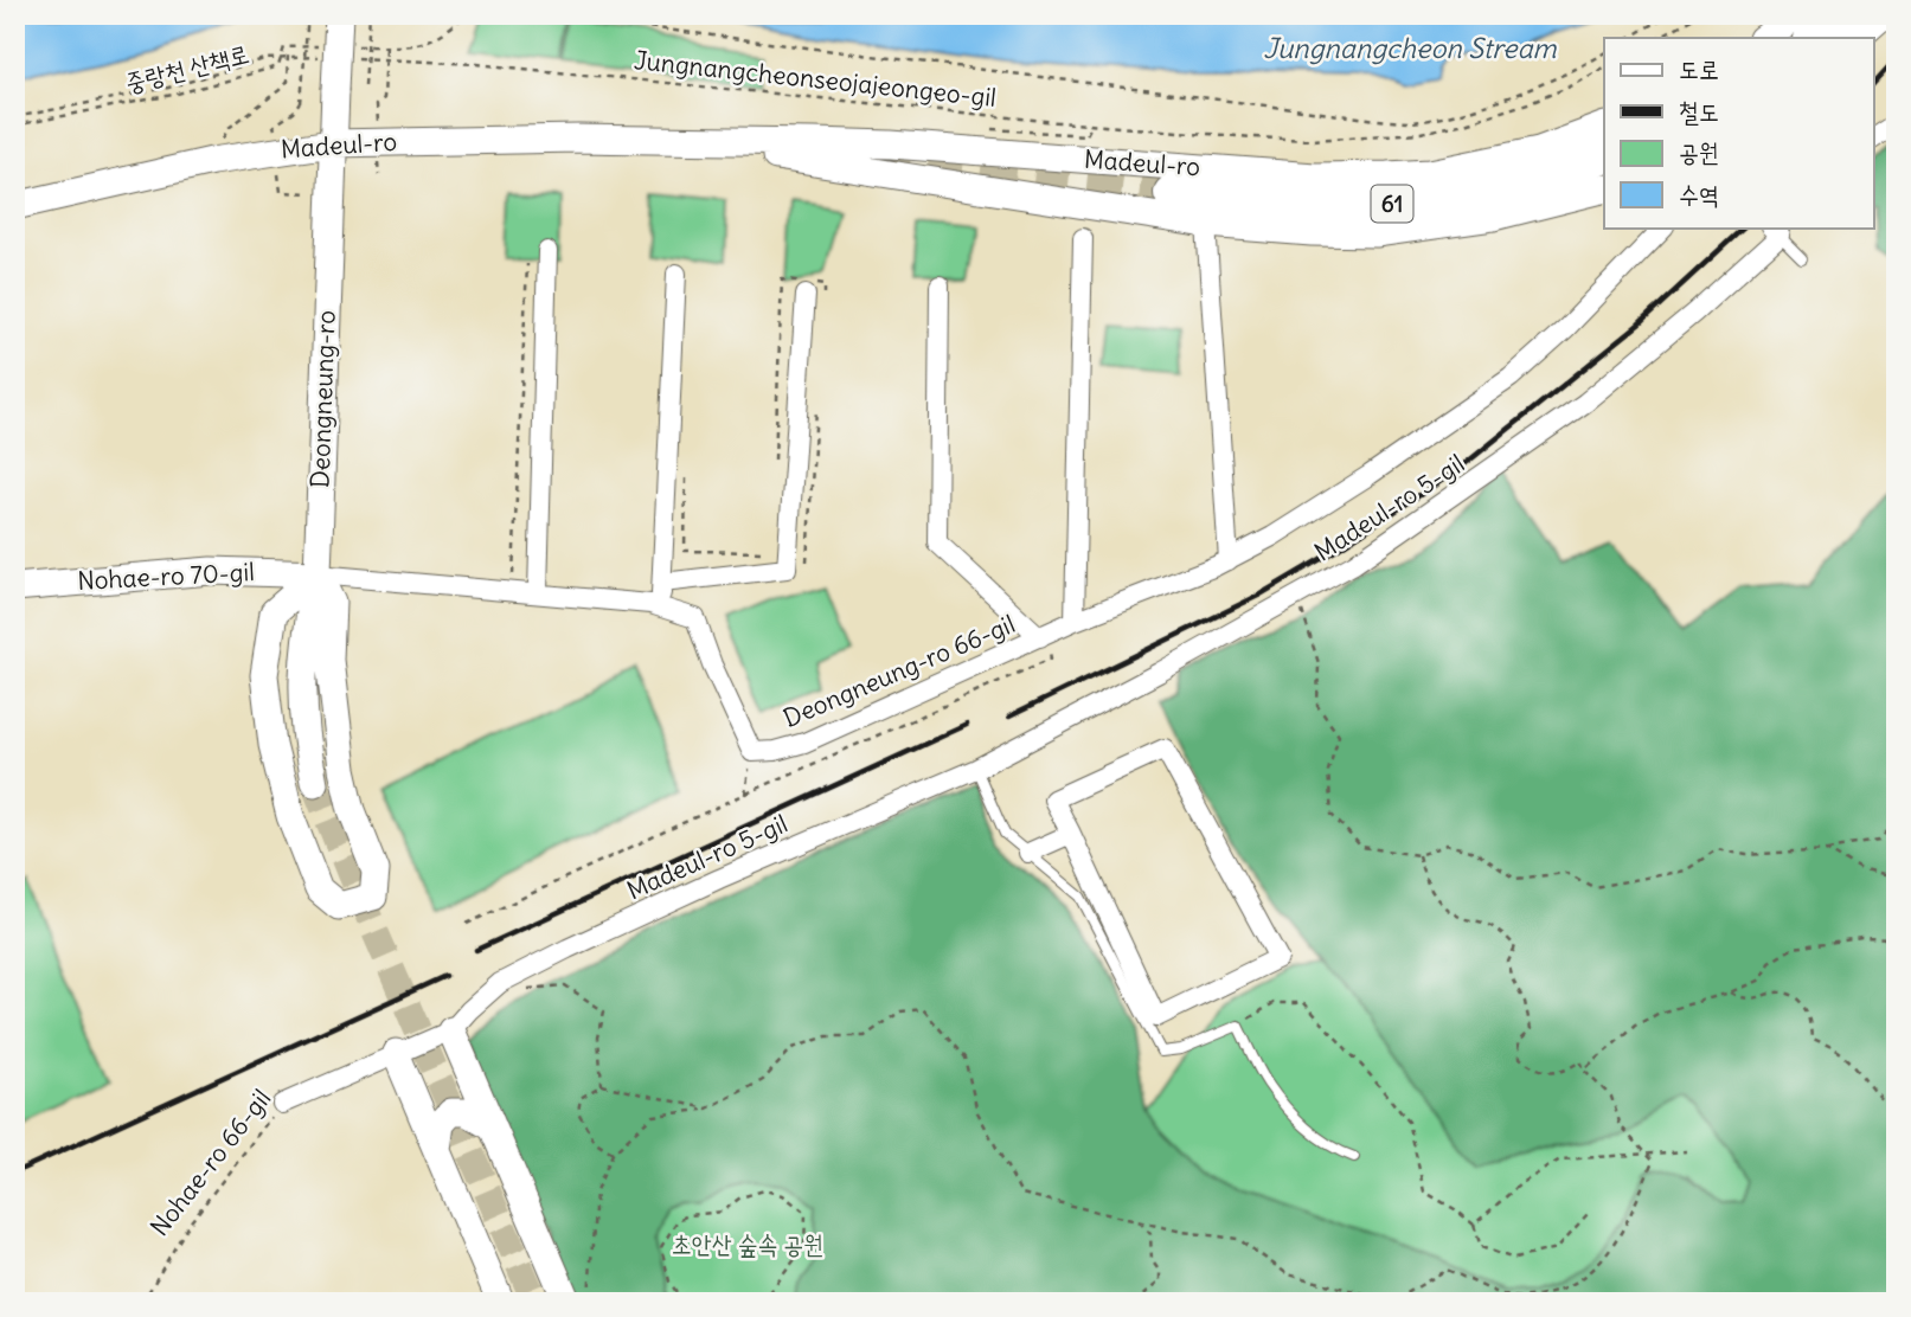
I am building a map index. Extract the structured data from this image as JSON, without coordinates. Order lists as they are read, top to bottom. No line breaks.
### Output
{"streets":{"highway":["61"],"main road":["Madeul-ro","Deongneung-ro","Nohae-ro 70-gil"],"street":["Madeul-ro 5-gil","Deongneung-ro 66-gil","Nohae-ro 66-gil"],"path":["중랑천 산책로","Jungnangcheonseojajeongeo-gil"]},"crossings":[["Madeul-ro","Deongneung-ro"],["Deongneung-ro","Nohae-ro 70-gil"],["Madeul-ro 5-gil","Nohae-ro 66-gil"]],"water":["Jungnangcheon Stream"],"parks":["초안산 숲속 공원"],"legend":["도로","철도","공원","수역"]}
